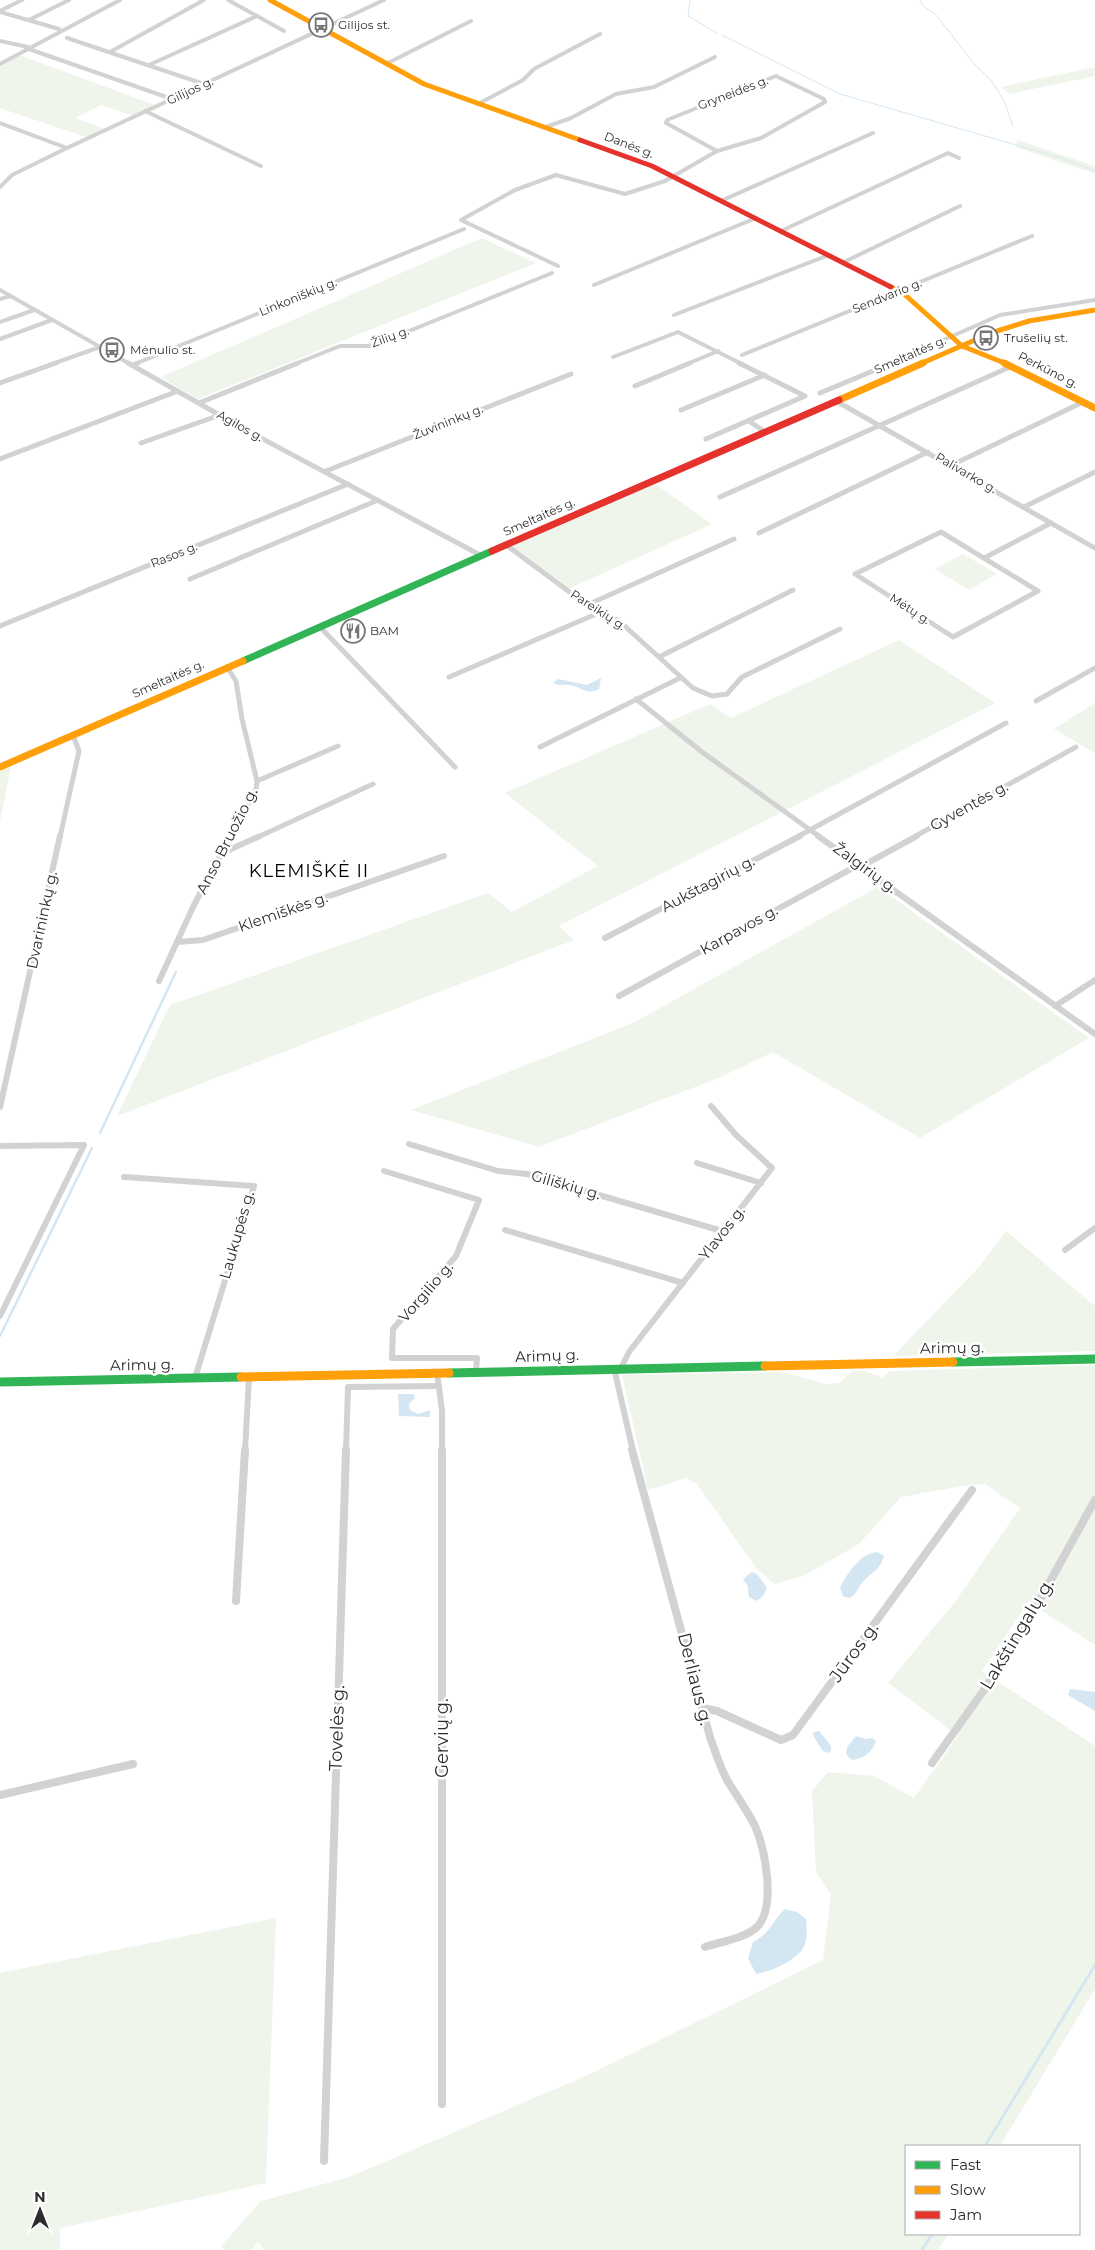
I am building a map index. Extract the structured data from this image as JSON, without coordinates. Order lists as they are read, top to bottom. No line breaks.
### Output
{"streets":{"main road":["Danės g.","Smeltaitės g.","Perkūno g.","Arimų g."],"street":["Gilijos g.","Gryneidės g.","Sendvario g.","Linkoniškių g.","Žilių g.","Žuvininkų g.","Agilos g.","Palivarko g.","Rasos g.","Mėtų g.","Pareikių g.","Gyventės g.","Anso Bruožio g.","Žalgirių g.","Aukštagirių g.","Klemiškės g.","Dvarininkų g.","Karpavos g.","Giliškių g.","Ylavos g.","Laukupės g.","Vorgilio g.","Lakštingalų g.","Jūros g.","Derliaus g.","Tovelės g.","Gervių g."]},"crossings":[["Gilijos g.","Danės g."],["Gryneidės g.","Danės g."],["Danės g.","Sendvario g."],["Danės g.","Smeltaitės g."],["Danės g.","Perkūno g."],["Linkoniškių g.","Agilos g."],["Žilių g.","Agilos g."],["Smeltaitės g.","Perkūno g."],["Smeltaitės g.","Agilos g."],["Smeltaitės g.","Palivarko g."],["Smeltaitės g.","Pareikių g."],["Smeltaitės g.","Anso Bruožio g."],["Smeltaitės g.","Dvarininkų g."],["Žuvininkų g.","Agilos g."],["Agilos g.","Rasos g."],["Gyventės g.","Žalgirių g."],["Gyventės g.","Karpavos g."],["Anso Bruožio g.","Klemiškės g."],["Žalgirių g.","Aukštagirių g."],["Žalgirių g.","Karpavos g."],["Giliškių g.","Ylavos g."],["Ylavos g.","Arimų g."],["Ylavos g.","Derliaus g."],["Laukupės g.","Arimų g."],["Vorgilio g.","Arimų g."],["Arimų g.","Derliaus g."],["Arimų g.","Gervių g."],["Jūros g.","Derliaus g."],["Tovelės g.","Gervių g."]],"districts":["KLEMIŠKĖ II"],"places":{"bus stop":["Gilijos st.","Trušelių st.","Mėnulio st."],"restaurant":["BAM"]},"legend":["Fast","Slow","Jam"],"north":"top"}
